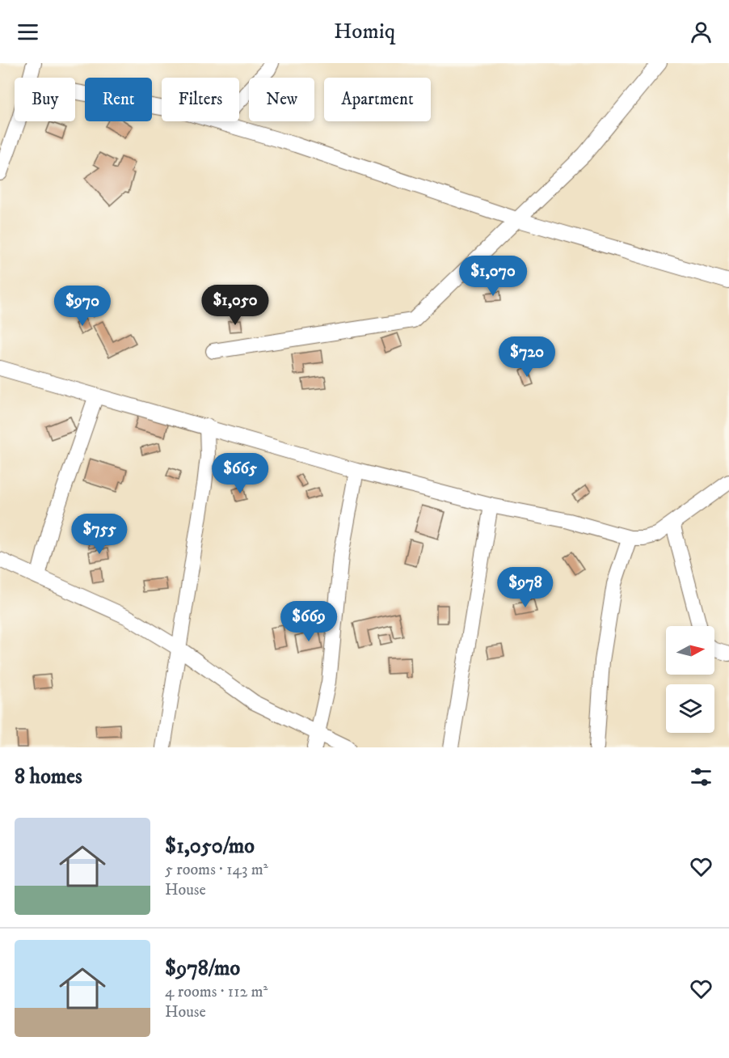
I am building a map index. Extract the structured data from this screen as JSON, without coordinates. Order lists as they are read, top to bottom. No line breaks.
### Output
{"north":"right","page":{"header":"Homiq","chip":["Buy","Rent","Filters","New","Apartment"],"price":["$1,070","$1,050","$970","$720","$665","$755","$978","$669"],"heading":"8 homes","list":[{"name":"$1,050/mo","note":"5 rooms · 143 m² · House"},{"name":"$978/mo","note":"4 rooms · 112 m² · House"}]}}
